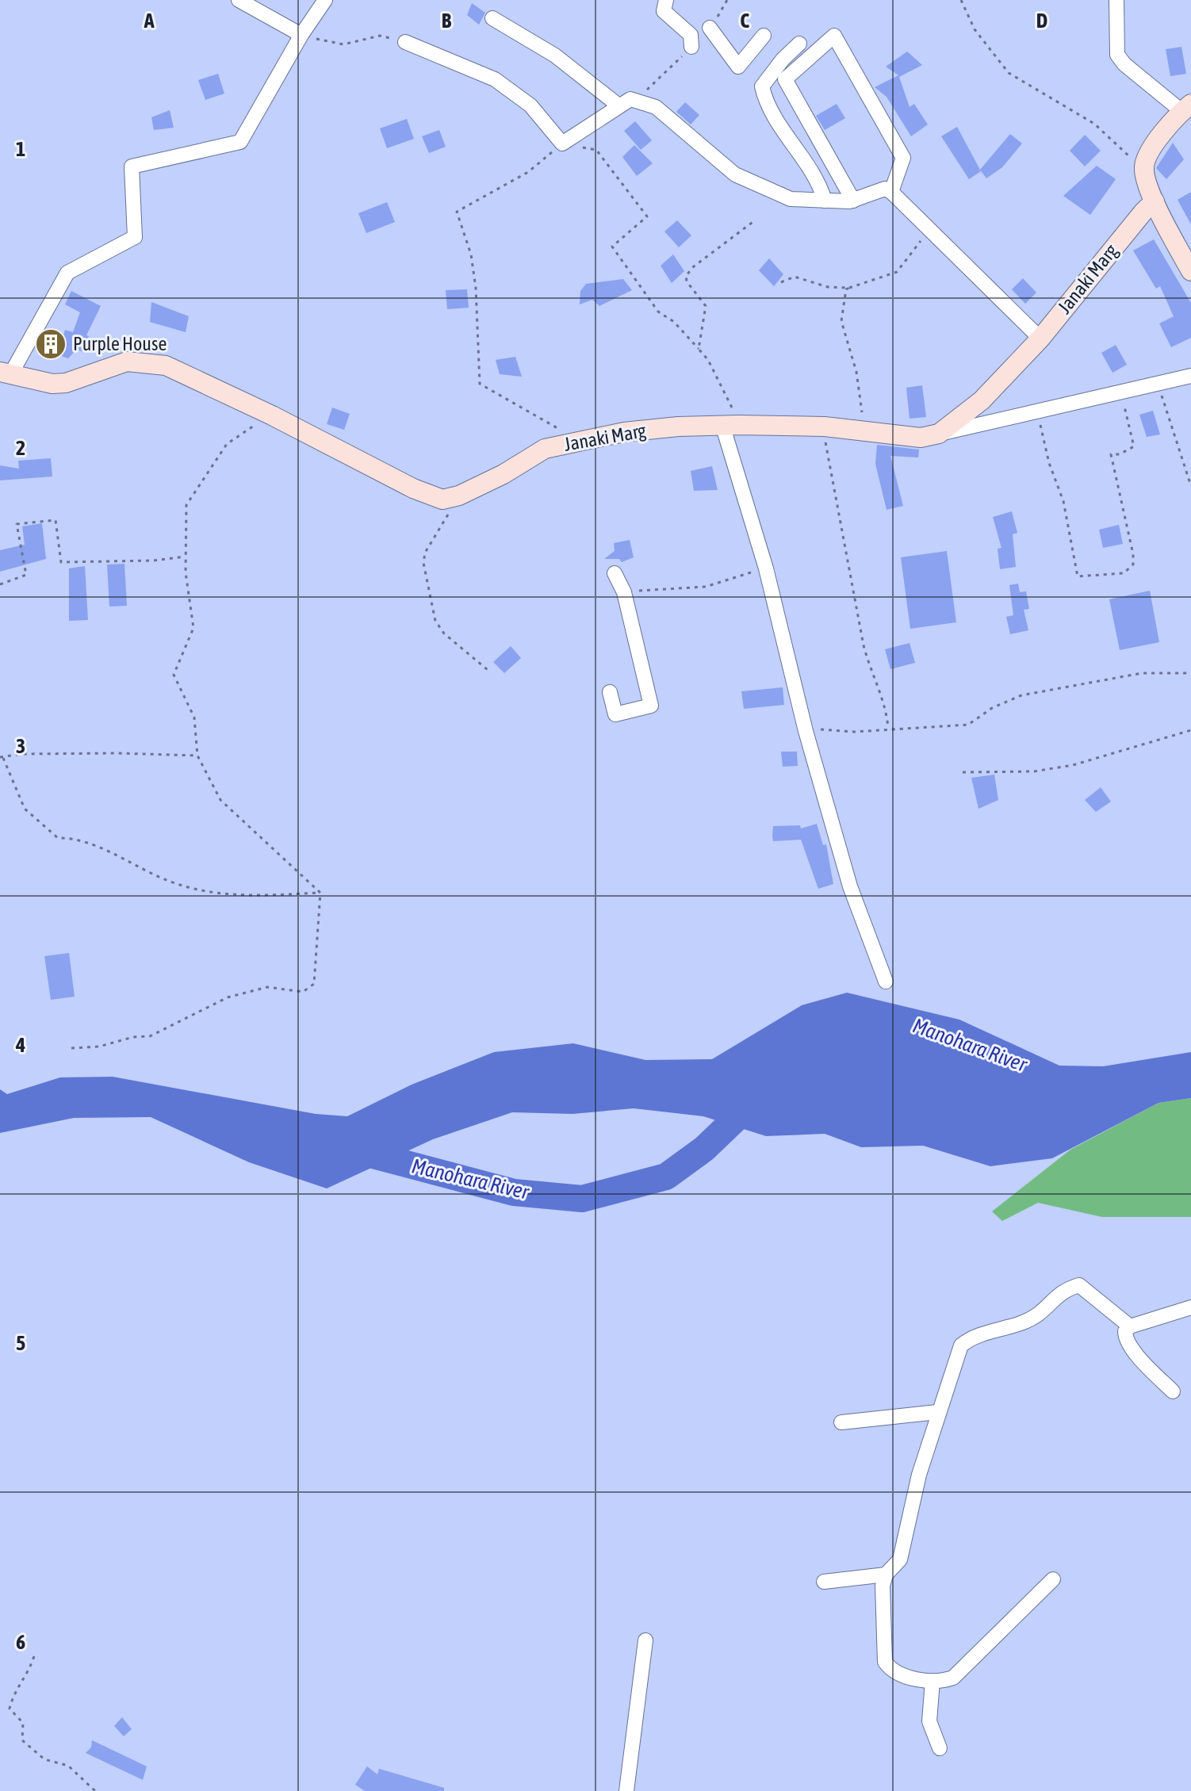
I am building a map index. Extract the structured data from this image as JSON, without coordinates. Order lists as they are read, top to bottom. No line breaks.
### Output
{"streets":{"street":["Janaki Marg"]},"water":["Manohara River"],"places":{"building":["Purple House"]},"grid":{"columns":["A","B","C","D"],"rows":["1","2","3","4","5","6"]}}
